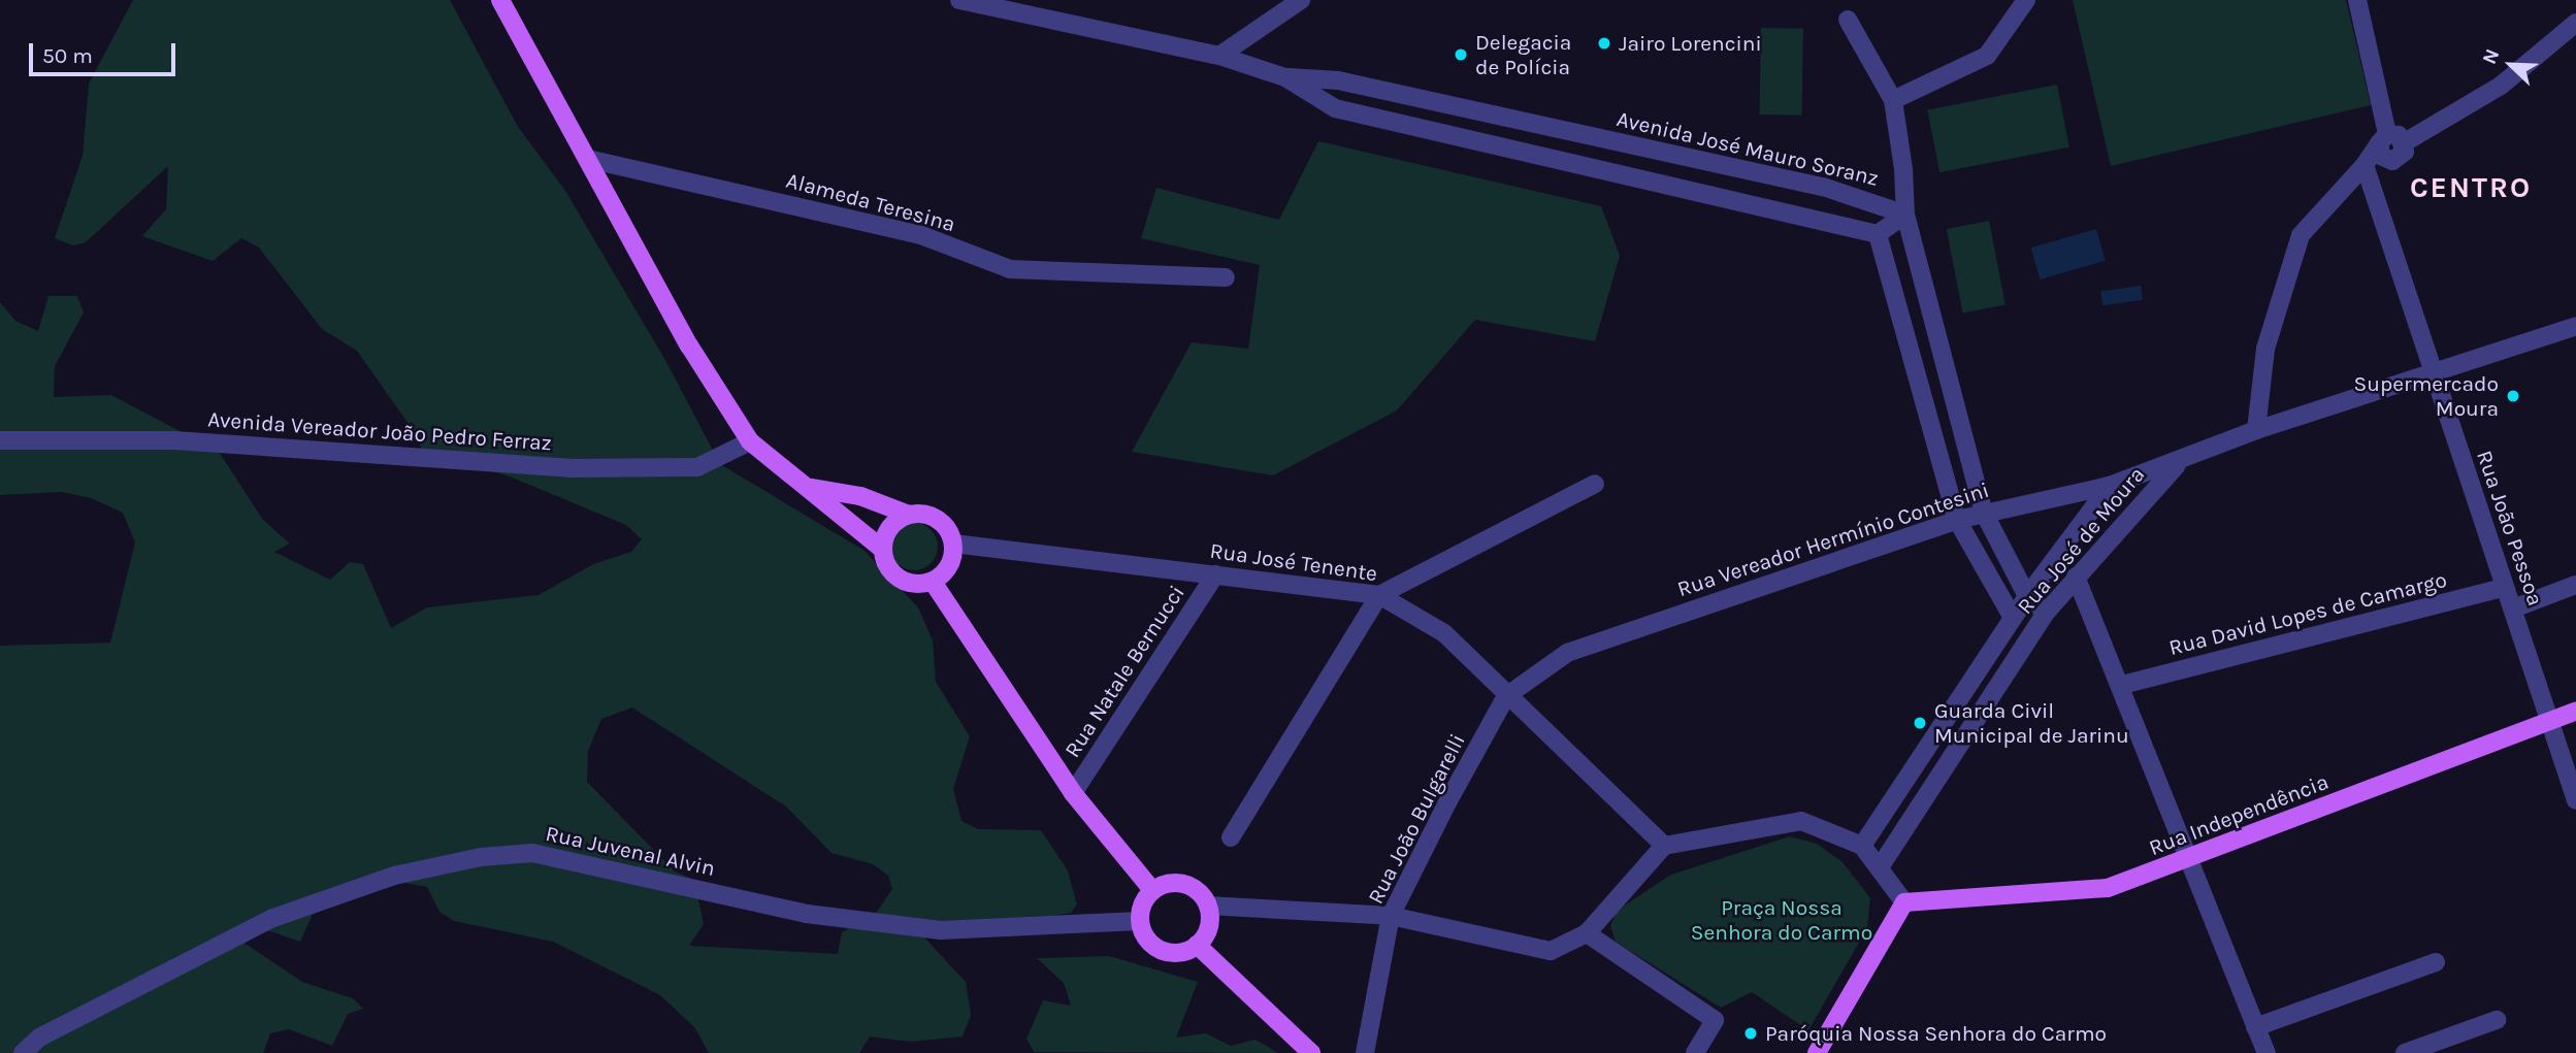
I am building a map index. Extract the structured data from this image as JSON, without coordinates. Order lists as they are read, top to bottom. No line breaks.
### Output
{"streets":{"main road":["Rua Independência"],"street":["Avenida José Mauro Soranz","Alameda Teresina","Avenida Vereador João Pedro Ferraz","Rua João Pessoa","Rua Vereador Hermínio Contesini","Rua José de Moura","Rua José Tenente","Rua David Lopes de Camargo","Rua Natale Bernucci","Rua João Bulgarelli","Rua Juvenal Alvin"]},"crossings":[["Rua João Pessoa","Rua Vereador Hermínio Contesini"],["Rua João Pessoa","Rua David Lopes de Camargo"],["Rua João Pessoa","Rua Independência"],["Rua Vereador Hermínio Contesini","Rua José de Moura"],["Rua Vereador Hermínio Contesini","Rua José Tenente"],["Rua Vereador Hermínio Contesini","Rua João Bulgarelli"],["Rua José Tenente","Rua Natale Bernucci"],["Rua José Tenente","Rua João Bulgarelli"]],"districts":["CENTRO"],"parks":["Praça Nossa Senhora do Carmo"],"places":["Jairo Lorencini","Delegacia de Polícia","Supermercado Moura","Guarda Civil Municipal de Jarinu","Paróquia Nossa Senhora do Carmo"],"scale_bar":"50 m","north":"top left"}
